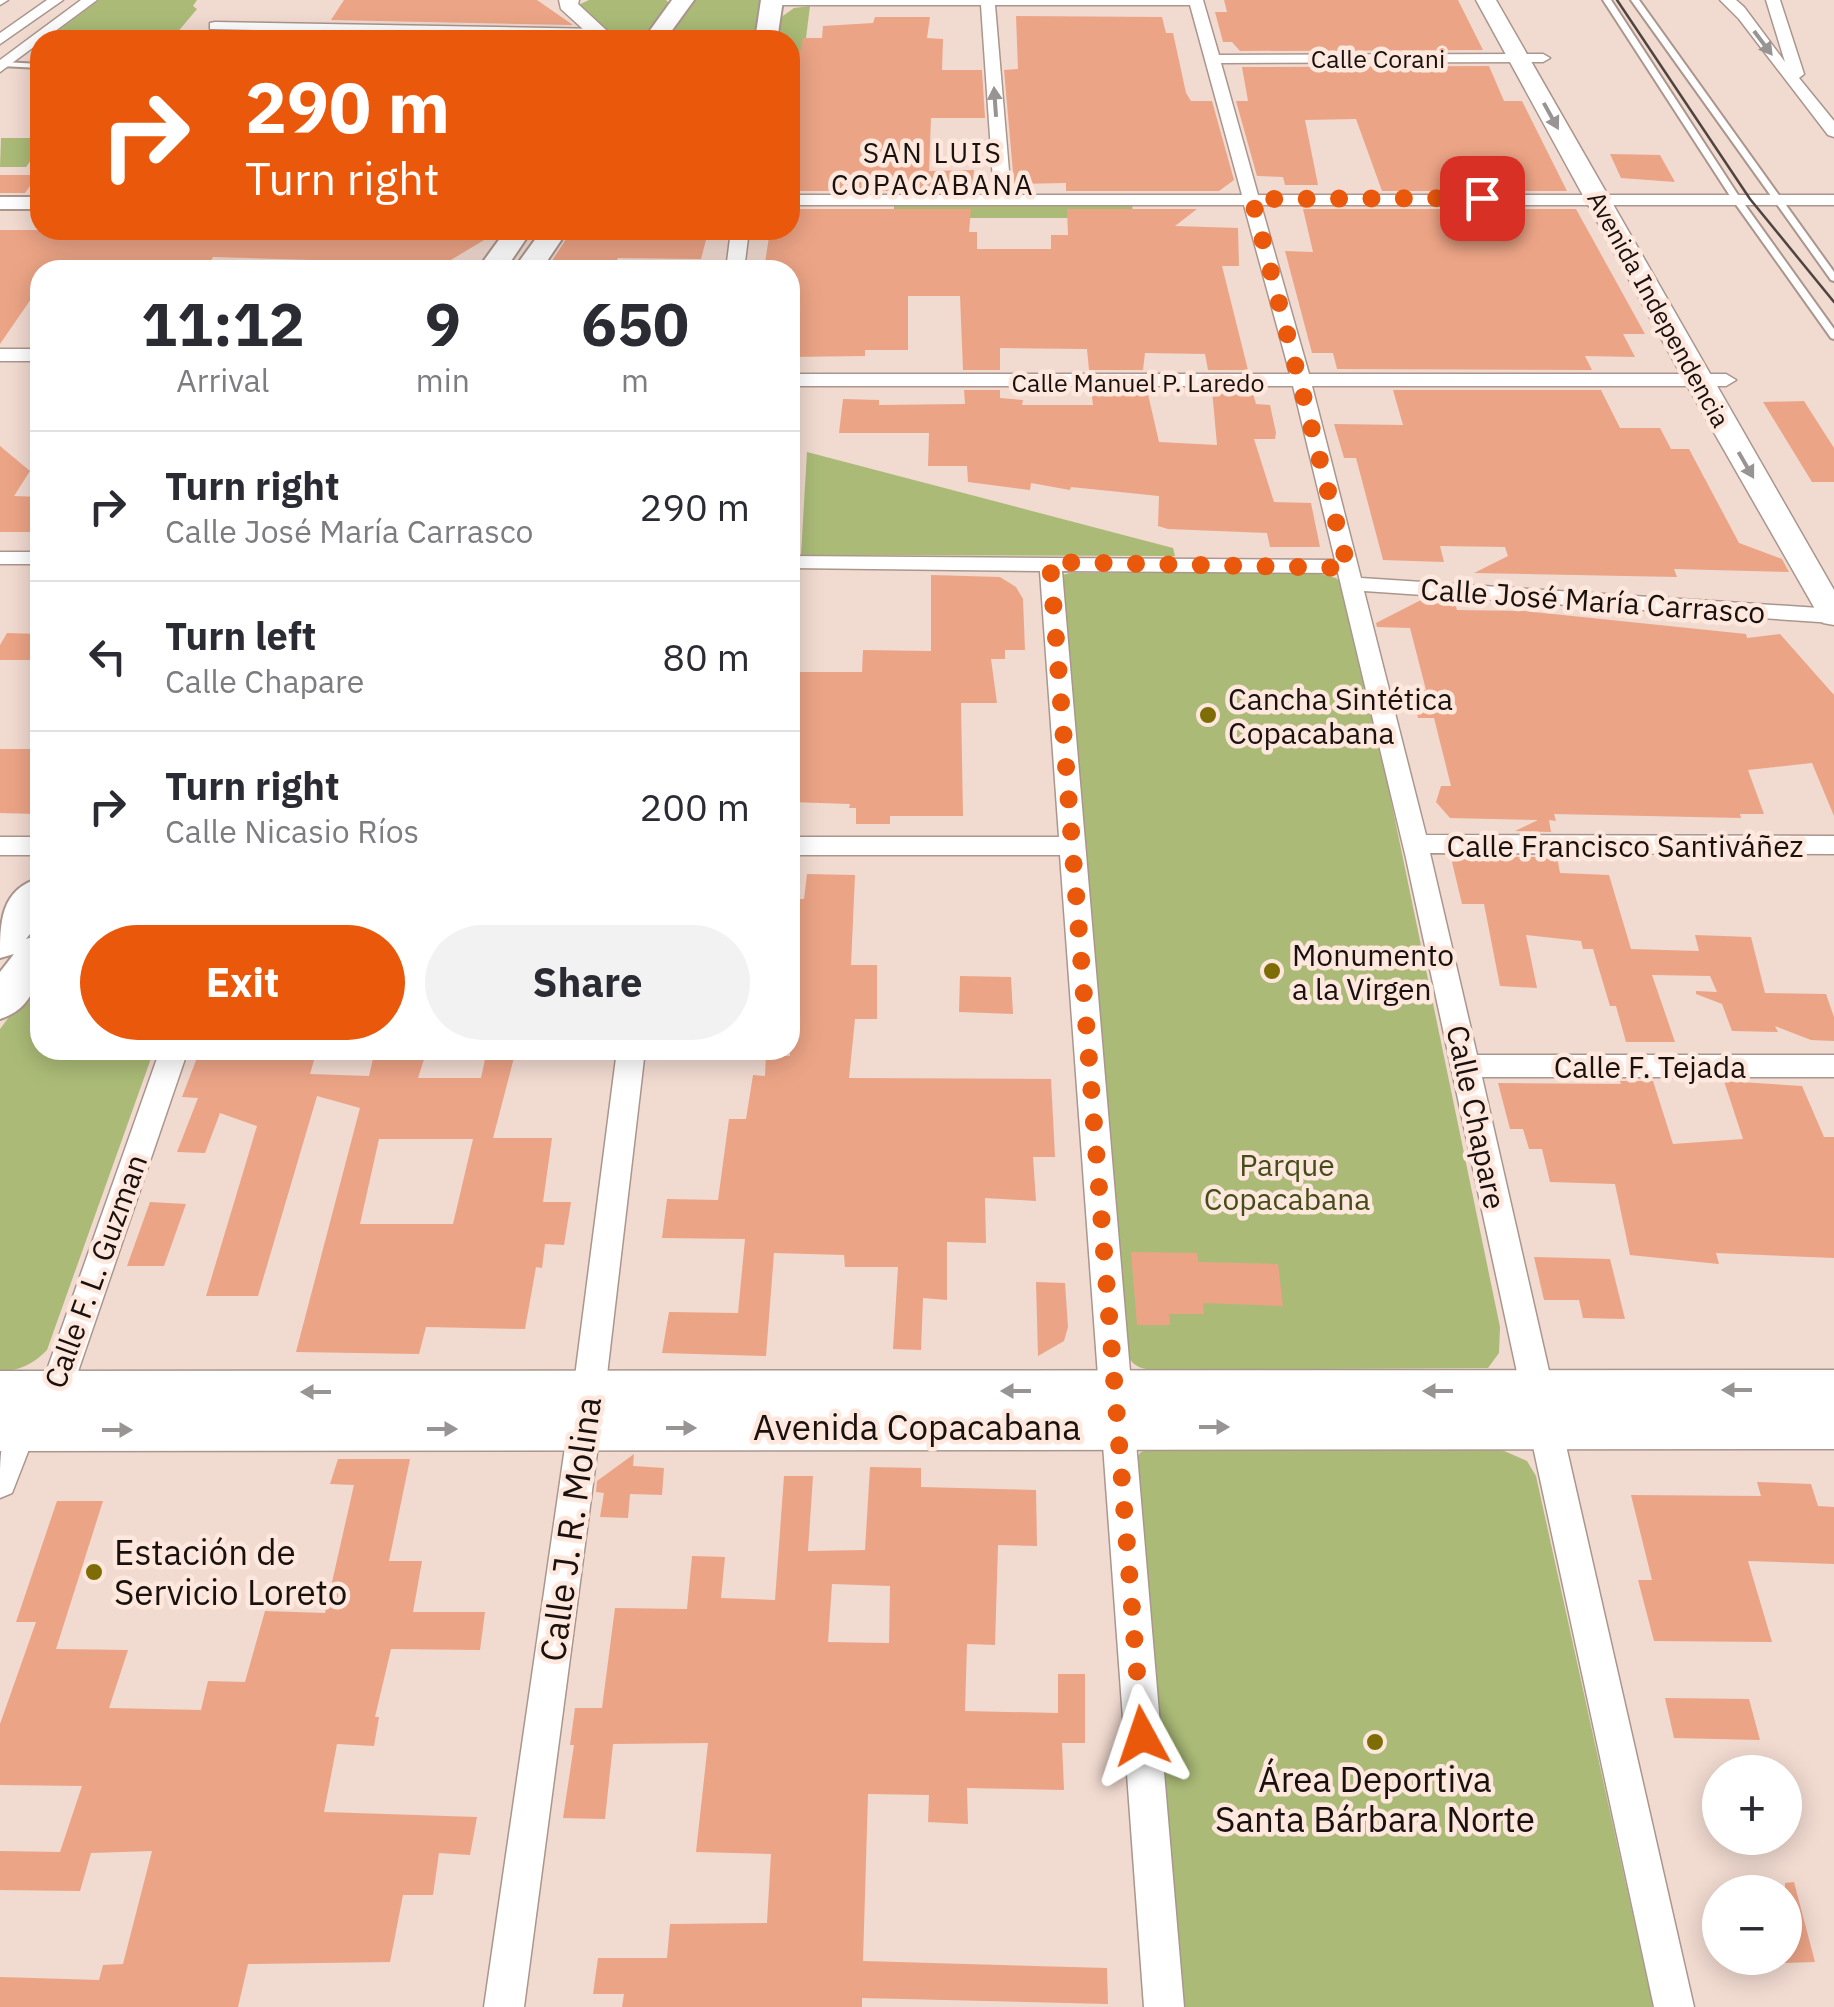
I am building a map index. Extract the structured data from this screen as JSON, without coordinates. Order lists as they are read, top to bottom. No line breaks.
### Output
{"streets":{"main road":["Avenida Independencia","Avenida Copacabana"],"street":["Calle Corani","Calle Manuel P. Laredo","Calle José María Carrasco","Calle Francisco Santiváñez","Calle F. Tejada","Calle Chapare","Calle F. L. Guzman","Calle J. R. Molina"]},"crossings":[["Calle Corani","Avenida Independencia"],["Calle Corani","Calle Chapare"],["Avenida Independencia","Calle Manuel P. Laredo"],["Avenida Independencia","Calle José María Carrasco"],["Calle Manuel P. Laredo","Calle Chapare"],["Calle José María Carrasco","Calle Chapare"],["Calle Francisco Santiváñez","Calle Chapare"],["Calle F. Tejada","Calle Chapare"],["Calle Chapare","Avenida Copacabana"],["Calle F. L. Guzman","Avenida Copacabana"],["Avenida Copacabana","Calle J. R. Molina"]],"districts":["SAN LUIS COPACABANA"],"parks":["Parque Copacabana"],"places":["Cancha Sintética Copacabana","Monumento a la Virgen","Estación de Servicio Loreto","Área Deportiva Santa Bárbara Norte"],"page":{"turn":["290 m","Turn right"],"eta":["11:12","Arrival","9","min","650","m"],"list":[{"name":"Turn right","note":"Calle José María Carrasco","value":"290 m"},{"name":"Turn left","note":"Calle Chapare","value":"80 m"},{"name":"Turn right","note":"Calle Nicasio Ríos","value":"200 m"}],"buttons":["Exit","Share"],"map_buttons":["+","−"]}}
